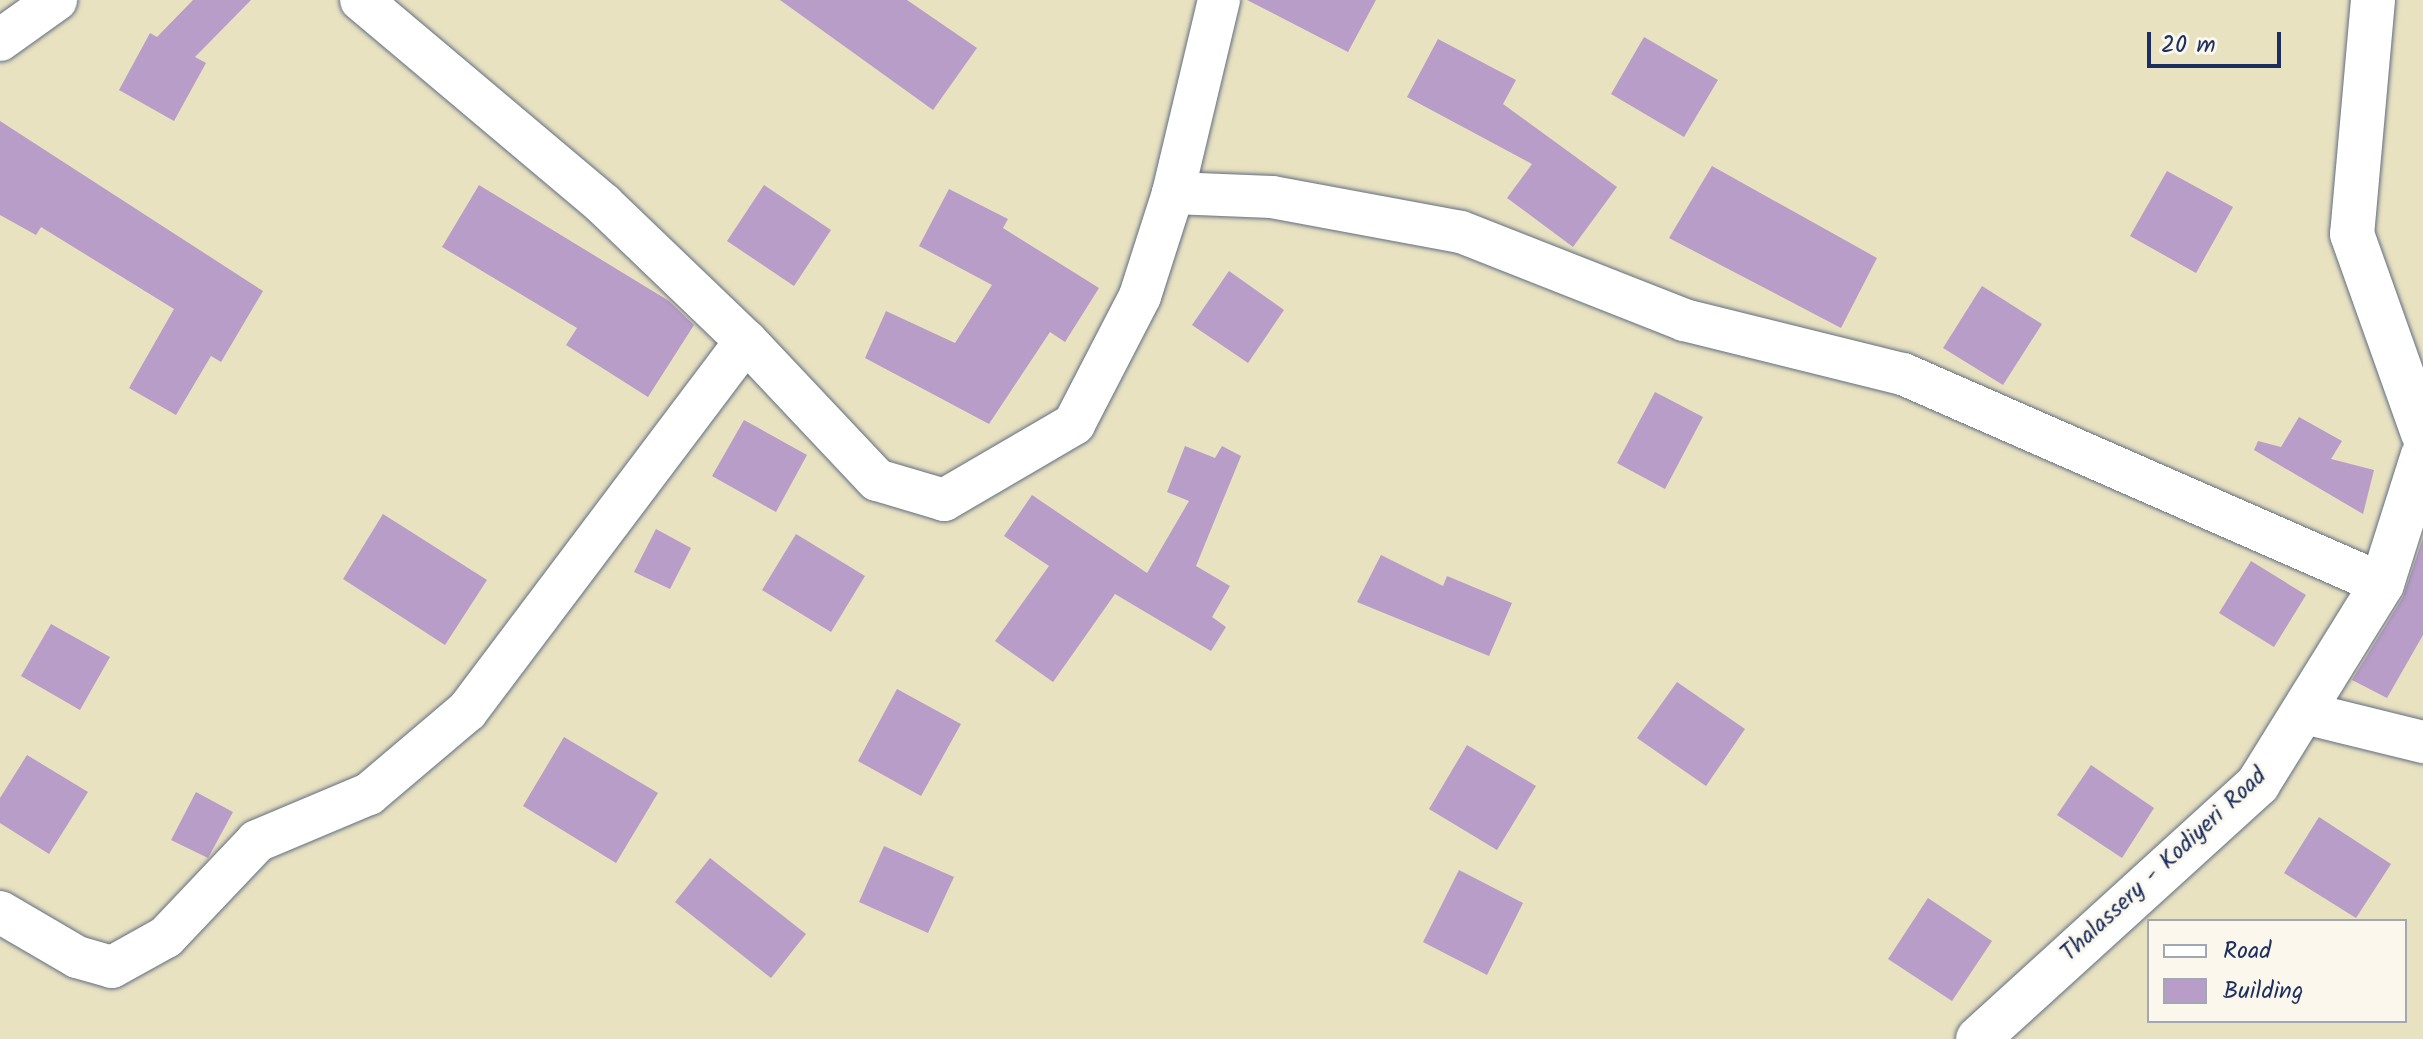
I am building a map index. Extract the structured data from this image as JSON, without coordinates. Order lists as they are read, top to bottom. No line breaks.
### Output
{"streets":{"main road":["Thalassery - Kodiyeri Road"]},"legend":["Road","Building"],"scale_bar":"20 m"}
